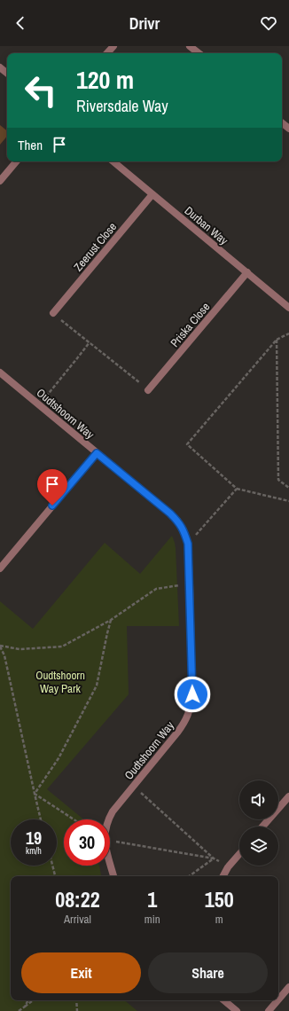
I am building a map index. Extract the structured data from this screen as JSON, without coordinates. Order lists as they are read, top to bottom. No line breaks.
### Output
{"streets":{"street":["Durban Way","Zeerust Close","Priska Close","Oudtshoorn Way"]},"crossings":[["Durban Way","Zeerust Close"],["Durban Way","Priska Close"]],"parks":["Oudtshoorn Way Park"],"page":{"header":"Drivr","turn":["120 m","Riversdale Way"],"then":"Then","speed":"19 km/h","limit":"30","eta":["08:22","Arrival","1","min","150","m"],"buttons":["Exit","Share"]}}
